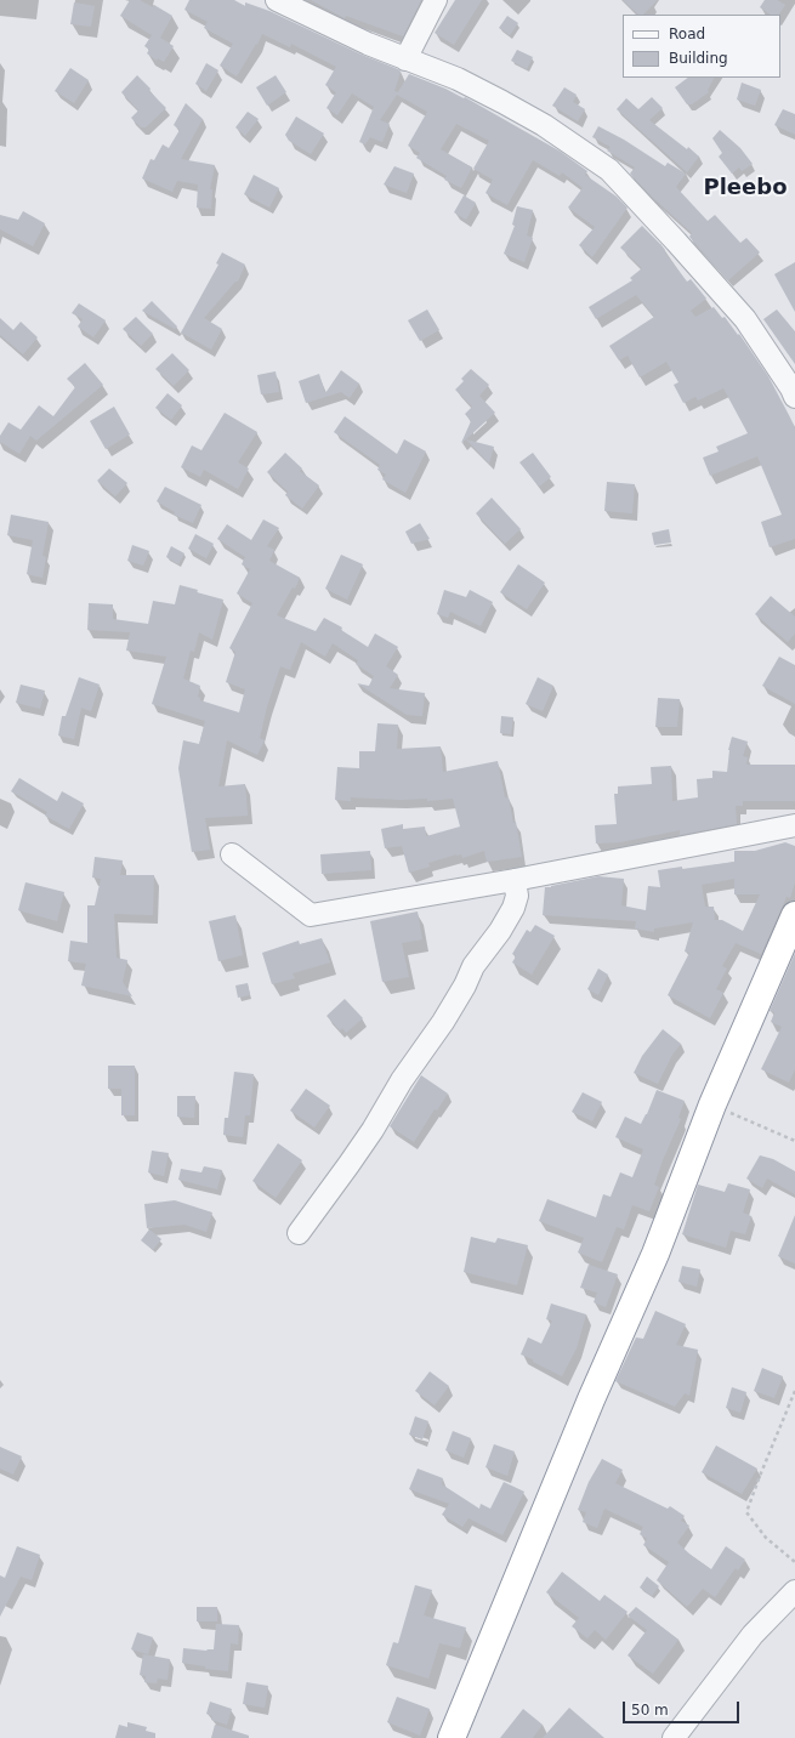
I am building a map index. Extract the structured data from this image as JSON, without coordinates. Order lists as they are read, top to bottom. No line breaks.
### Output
{"districts":["Pleebo"],"legend":["Road","Building"],"scale_bar":"50 m"}
